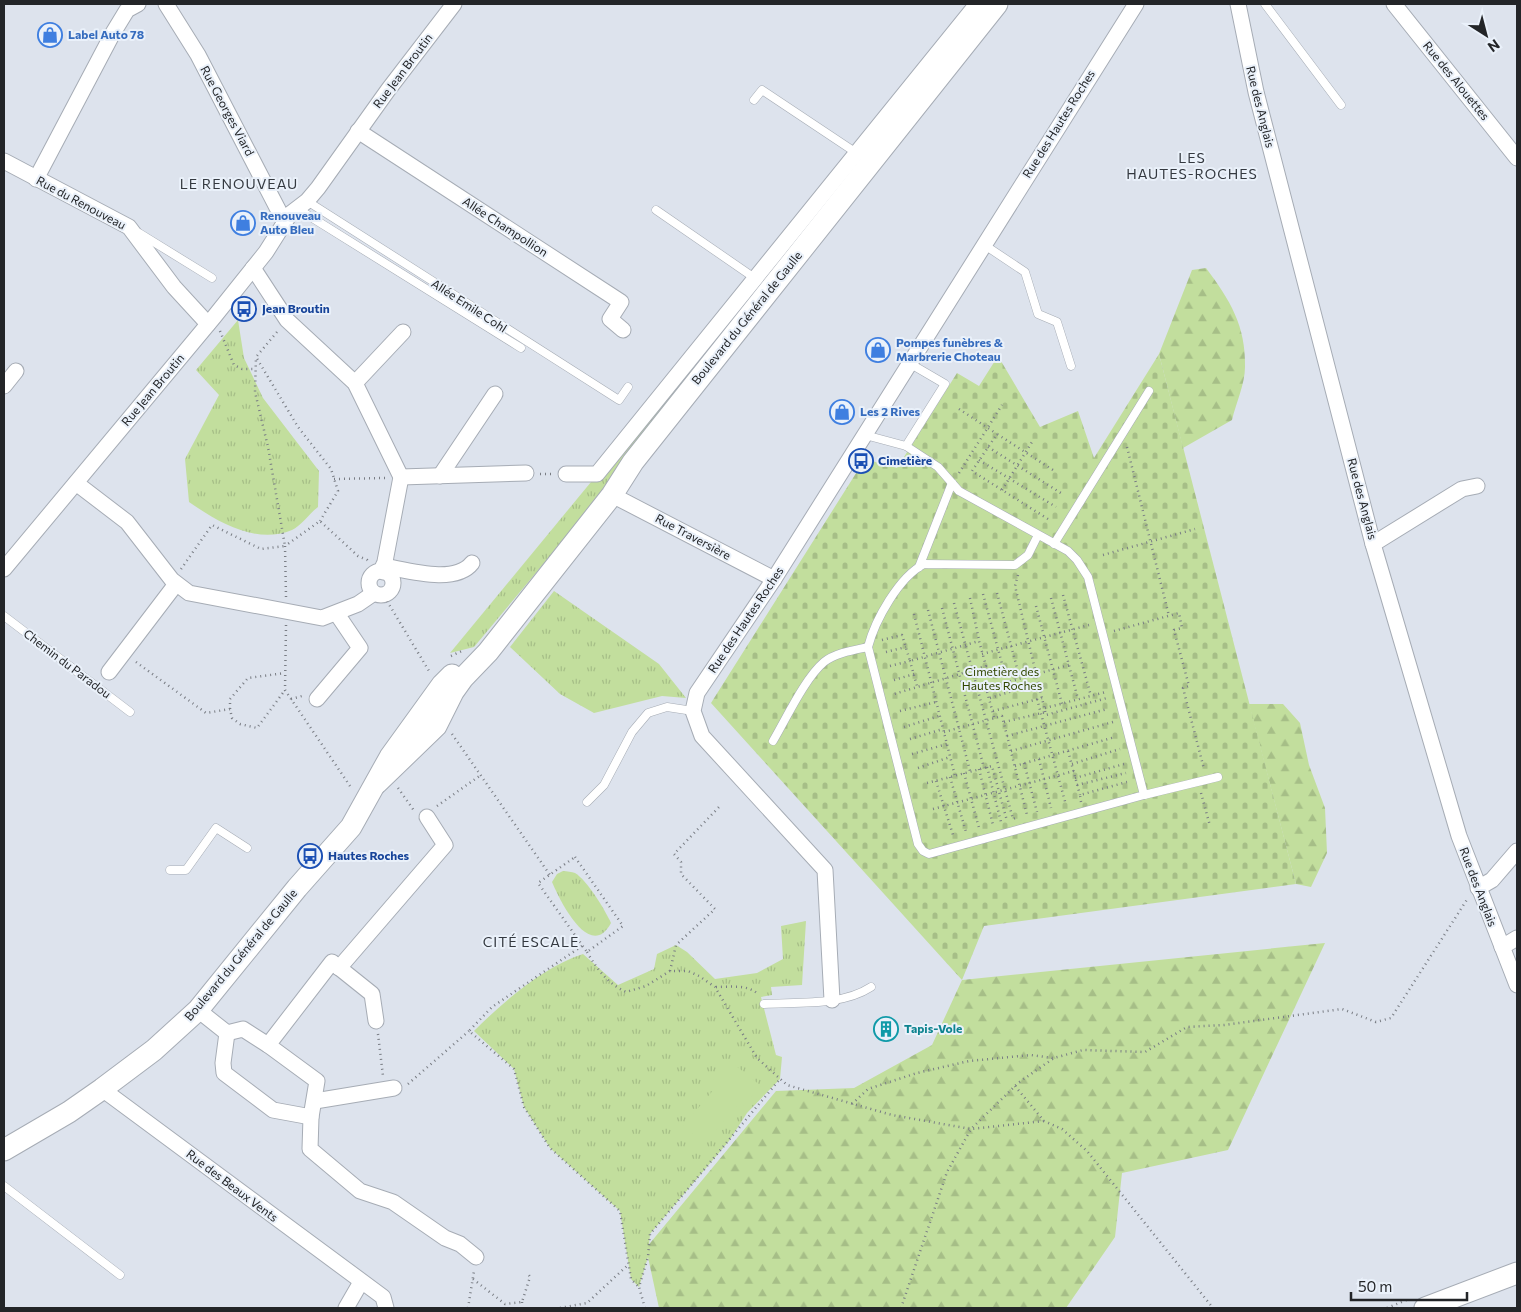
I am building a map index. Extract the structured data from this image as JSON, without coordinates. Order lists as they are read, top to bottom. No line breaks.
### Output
{"streets":{"street":["Rue Jean Broutin","Rue des Alouettes","Rue des Anglais","Rue Georges Viard","Rue des Hautes Roches","Rue du Renouveau","Allée Champollion","Boulevard du Général de Gaulle","Rue Traversière","Rue des Beaux Vents"],"lane":["Allée Emile Cohl","Chemin du Paradou"]},"crossings":[["Rue Jean Broutin","Rue Georges Viard"],["Rue Jean Broutin","Rue du Renouveau"],["Rue Jean Broutin","Allée Champollion"],["Rue Jean Broutin","Allée Emile Cohl"],["Rue des Hautes Roches","Rue Traversière"],["Boulevard du Général de Gaulle","Rue Traversière"],["Boulevard du Général de Gaulle","Rue des Beaux Vents"]],"districts":["LES HAUTES-ROCHES","LE RENOUVEAU","CITÉ ESCALE"],"parks":["Cimetière des Hautes Roches"],"places":{"shop":["Label Auto 78","Renouveau Auto Bleu","Pompes funèbres & Marbrerie Choteau","Les 2 Rives"],"bus stop":["Jean Broutin","Cimetière","Hautes Roches"],"building":["Tapis-Vole"]},"scale_bar":"50 m","north":"bottom right"}
